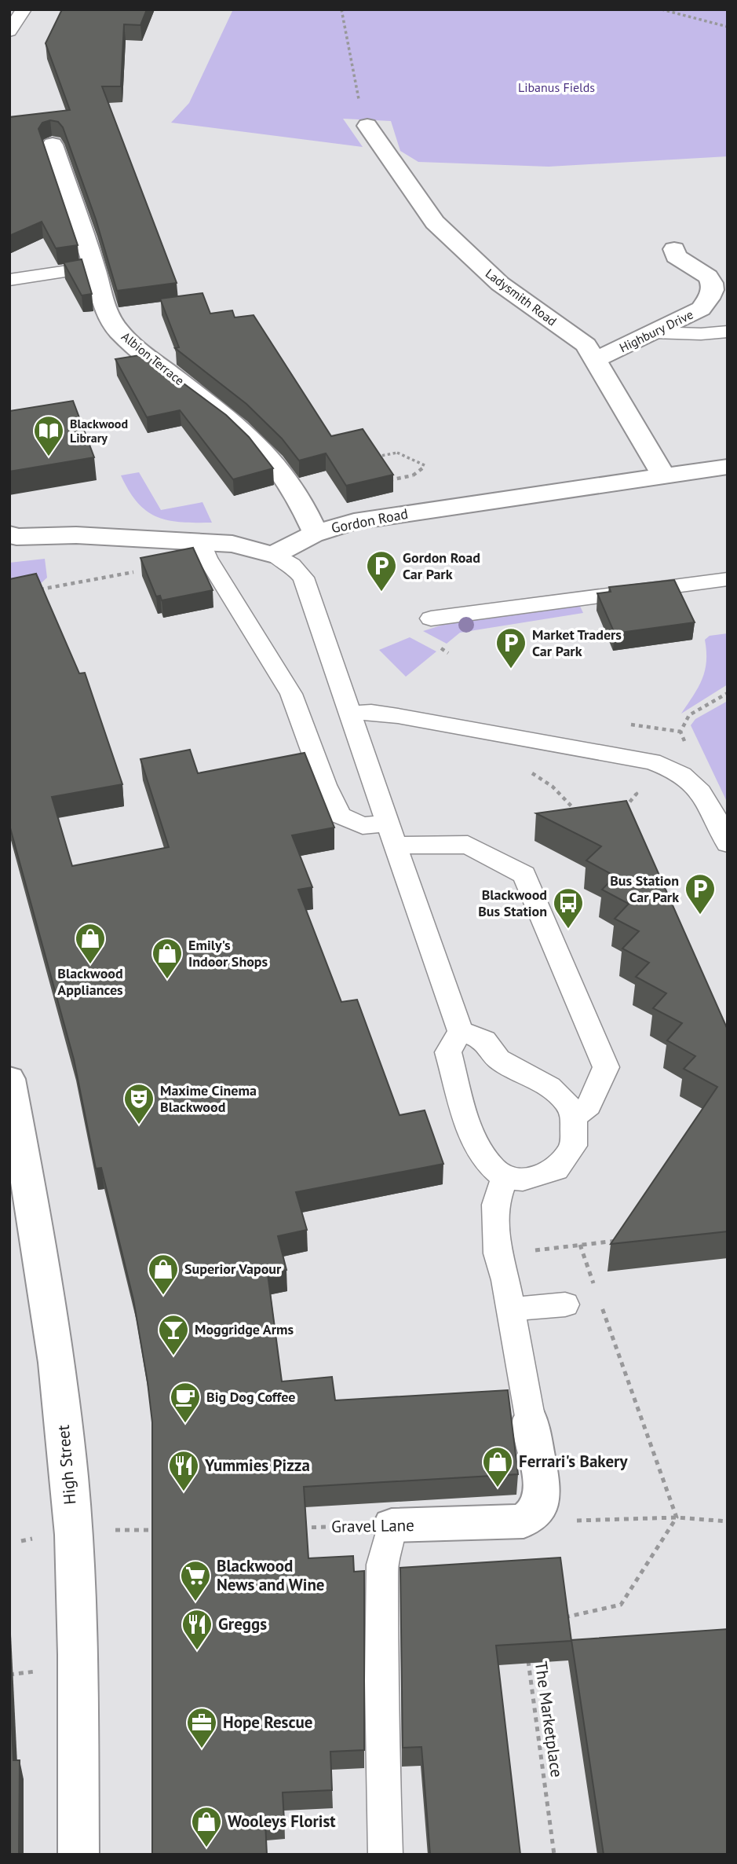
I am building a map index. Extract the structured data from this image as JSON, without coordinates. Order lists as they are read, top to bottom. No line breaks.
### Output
{"streets":{"street":["Ladysmith Road","Highbury Drive","Albion Terrace","Gordon Road","High Street","Gravel Lane"],"path":["The Marketplace"]},"crossings":[["Ladysmith Road","Highbury Drive"],["Ladysmith Road","Gordon Road"],["Albion Terrace","Gordon Road"]],"parks":["Libanus Fields"],"places":{"library":["Blackwood Library"],"parking":["Gordon Road Car Park","Market Traders Car Park","Bus Station Car Park"],"bus stop":["Blackwood Bus Station"],"shop":["Blackwood Appliances","Emily's Indoor Shops","Superior Vapour","Ferrari's Bakery","Wooleys Florist"],"theatre":["Maxime Cinema Blackwood"],"bar":["Moggridge Arms"],"cafe":["Big Dog Coffee"],"restaurant":["Yummies Pizza","Greggs"],"supermarket":["Blackwood News and Wine"],"office":["Hope Rescue"]}}
